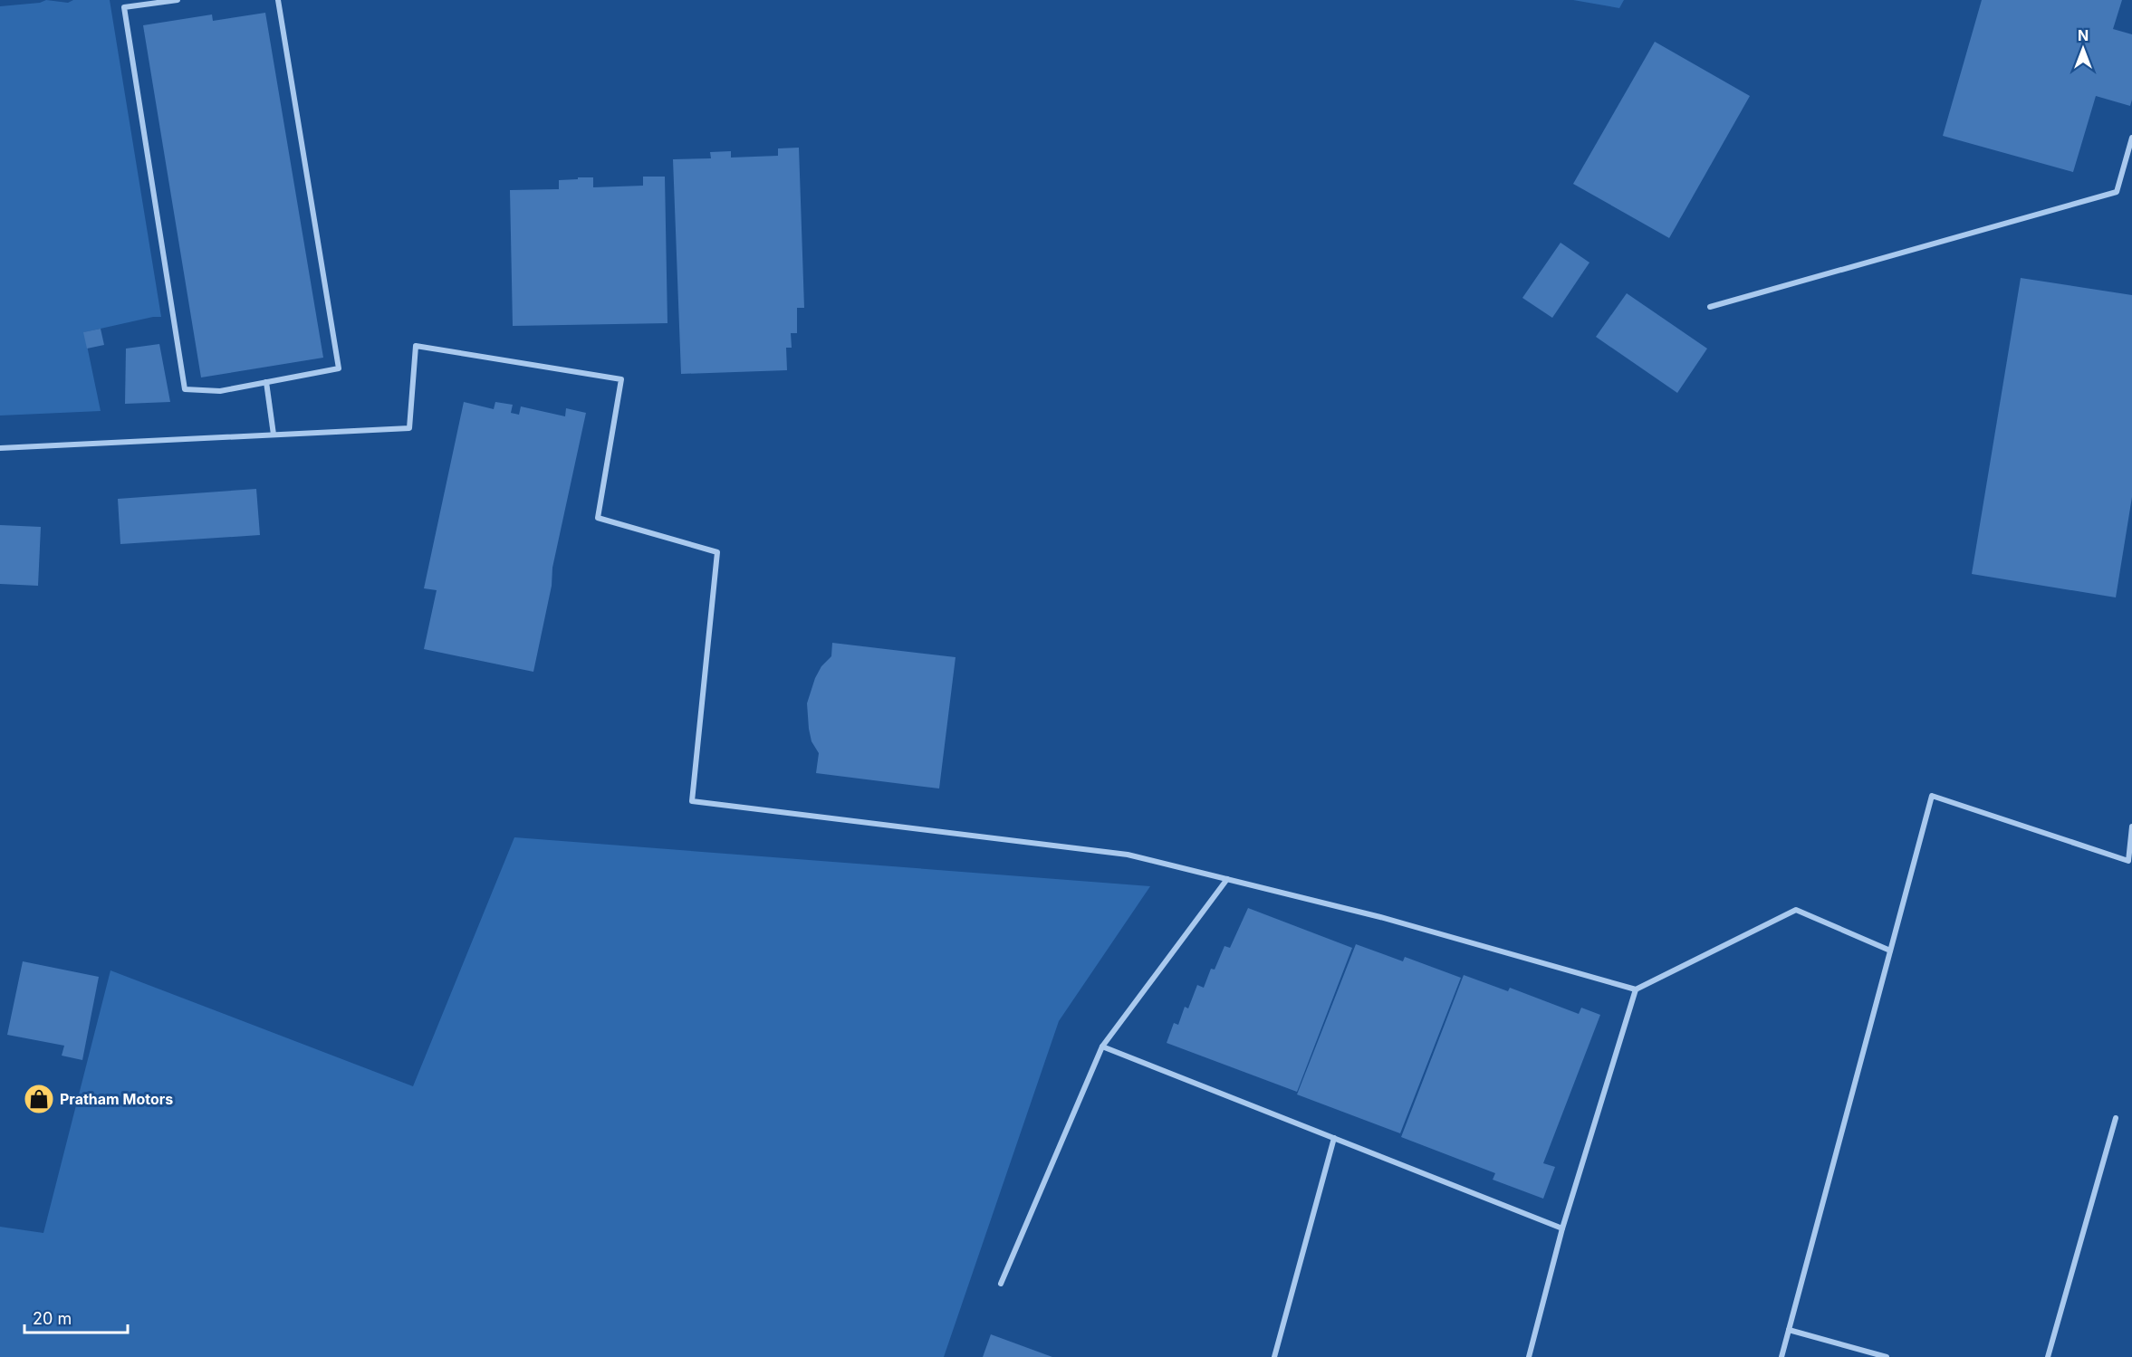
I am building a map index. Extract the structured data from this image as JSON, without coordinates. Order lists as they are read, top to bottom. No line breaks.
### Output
{"places":{"shop":["Pratham Motors"]},"scale_bar":"20 m","north":"top"}
